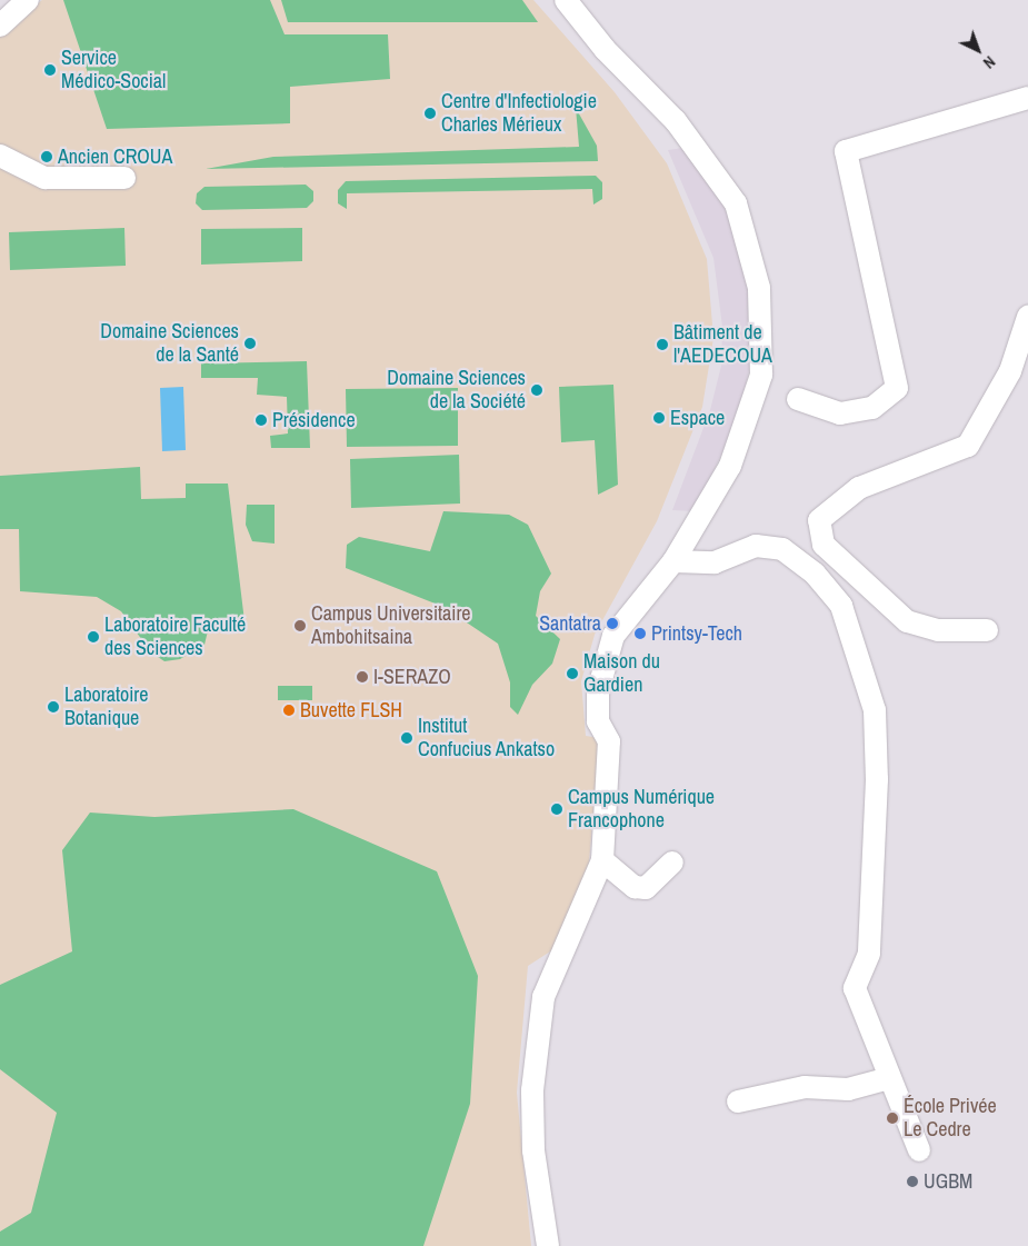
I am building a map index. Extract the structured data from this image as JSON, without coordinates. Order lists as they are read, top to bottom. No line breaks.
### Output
{"places":["Service Médico-Social","Centre d'Infectiologie Charles Mérieux","Ancien CROUA","Domaine Sciences de la Santé","Bâtiment de l'AEDECOUA","Domaine Sciences de la Société","Espace","Présidence","Santatra","Campus Universitaire Ambohitsaina","Printsy-Tech","Laboratoire Faculté des Sciences","Maison du Gardien","I-SERAZO","Laboratoire Botanique","Buvette FLSH","Institut Confucius Ankatso","Campus Numérique Francophone","École Privée Le Cedre","UGBM"],"north":"bottom right"}
